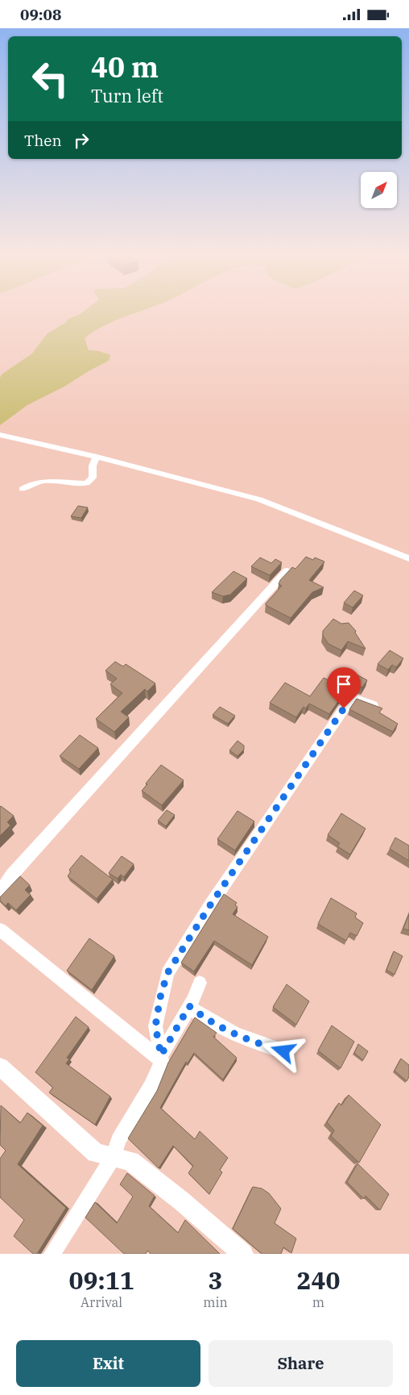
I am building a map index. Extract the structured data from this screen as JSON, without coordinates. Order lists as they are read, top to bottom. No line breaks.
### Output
{"north":"top right","page":{"status":"09:08","turn":["40 m","Turn left"],"then":"Then","eta":["09:11","Arrival","3","min","240","m"],"buttons":["Exit","Share"]}}
